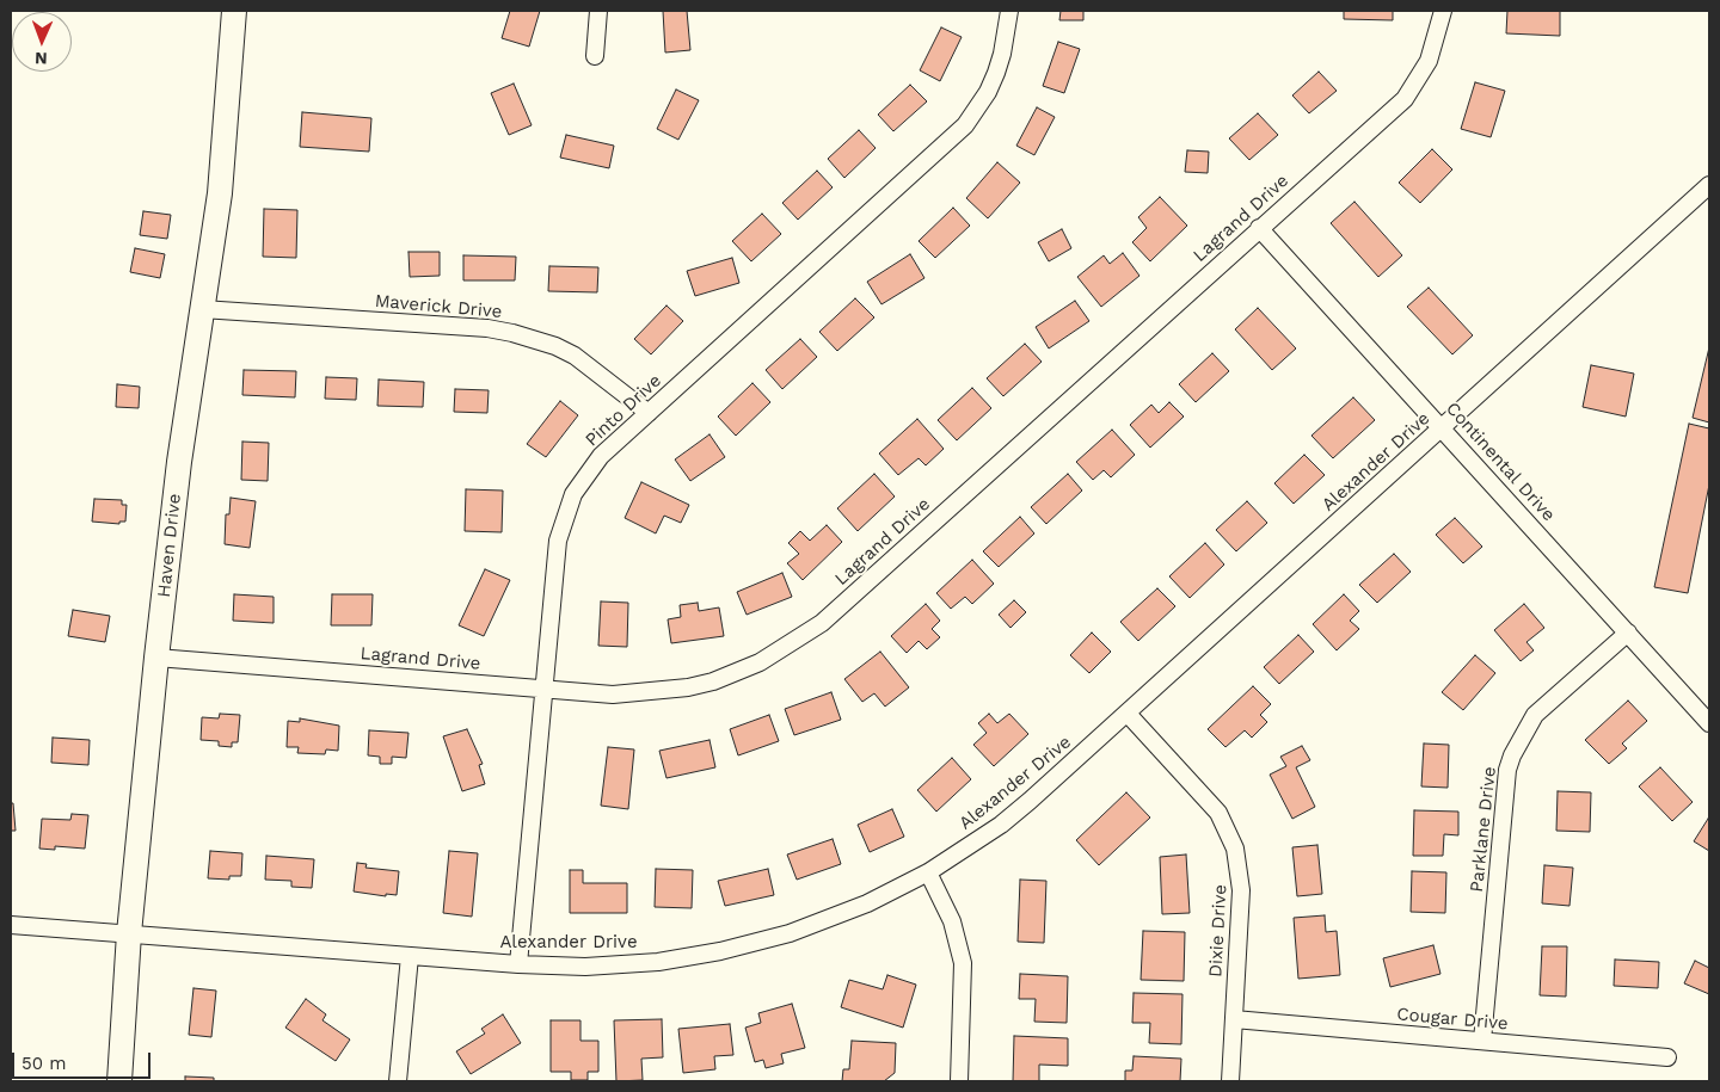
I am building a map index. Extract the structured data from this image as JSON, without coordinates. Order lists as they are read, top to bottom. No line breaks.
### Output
{"streets":{"street":["Lagrand Drive","Maverick Drive","Pinto Drive","Alexander Drive","Continental Drive","Haven Drive","Parklane Drive","Dixie Drive","Cougar Drive"]},"crossings":[["Lagrand Drive","Pinto Drive"],["Lagrand Drive","Continental Drive"],["Lagrand Drive","Haven Drive"],["Maverick Drive","Pinto Drive"],["Maverick Drive","Haven Drive"],["Pinto Drive","Alexander Drive"],["Alexander Drive","Continental Drive"],["Alexander Drive","Haven Drive"],["Alexander Drive","Dixie Drive"],["Continental Drive","Parklane Drive"],["Parklane Drive","Cougar Drive"],["Dixie Drive","Cougar Drive"]],"scale_bar":"50 m","north":"bottom"}
